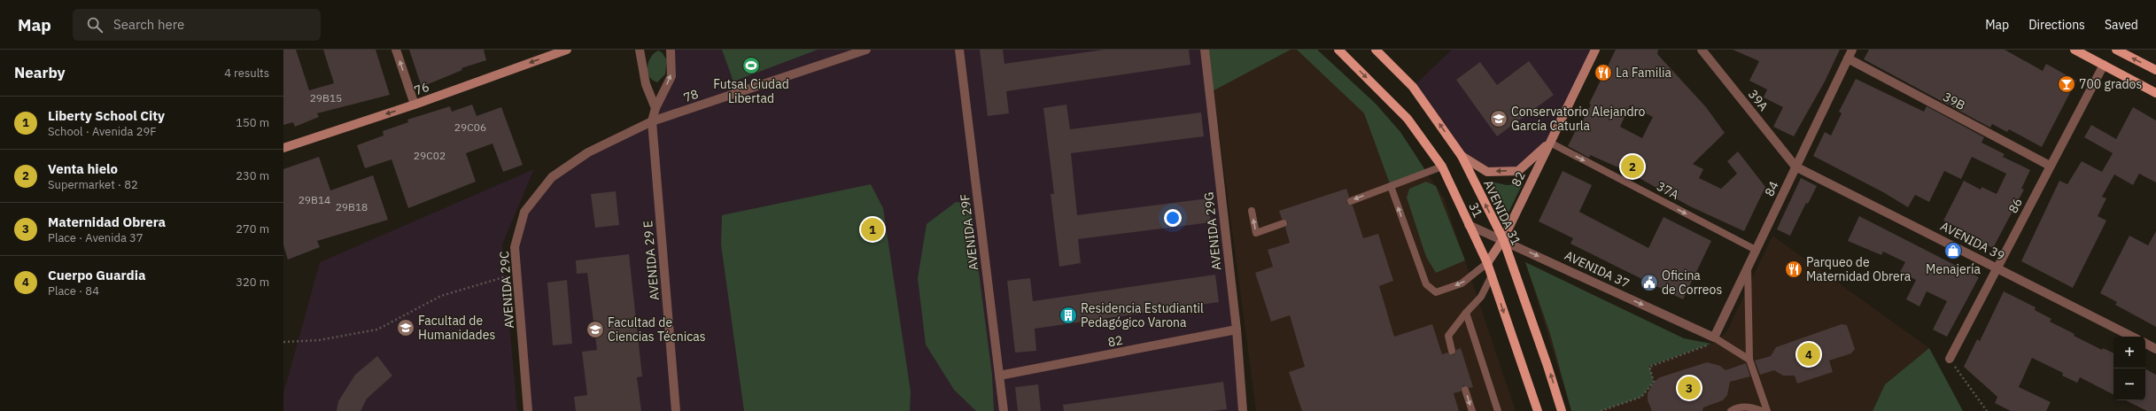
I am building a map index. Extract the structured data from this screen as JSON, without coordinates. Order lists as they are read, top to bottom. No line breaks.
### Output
{"streets":{"main road":["31","AVENIDA 31"],"street":["76","78","39A","39B","82","84","86","AVENIDA 29G","AVENIDA 29F","AVENIDA 39","AVENIDA 29 E","AVENIDA 37","AVENIDA 29C"],"lane":["37A"]},"crossings":[["78","AVENIDA 29 E"],["78","AVENIDA 29C"],["39A","84"],["39A","AVENIDA 39"],["39B","84"],["39B","86"],["82","37A"],["82","31"],["82","AVENIDA 31"],["82","AVENIDA 29G"],["82","AVENIDA 29F"],["82","AVENIDA 37"],["84","37A"],["84","AVENIDA 39"],["84","AVENIDA 37"],["86","AVENIDA 39"],["31","AVENIDA 37"],["AVENIDA 31","AVENIDA 37"]],"one_way":["76","37A","AVENIDA 37"],"places":{"sports":["Futsal Ciudad Libertad"],"restaurant":["La Familia","Parqueo de Maternidad Obrera"],"bar":["700 grados"],"school or university":["Conservatorio Alejandro García Caturla","Facultad de Humanidades","Facultad de Ciencias Técnicas"],"shop":["Menajería"],"public building":["Oficina de Correos"],"building":["Residencia Estudiantil Pedagógico Varona"]},"house_numbers":["29B15","29C06","29C02","29B14","29B18"],"page":{"header":"Map","search":"Search here","nav":["Map","Directions","Saved"],"heading":["Nearby","4 results"],"list":[{"mark":"1","name":"Liberty School City","note":"School · Avenida 29F","value":"150 m"},{"mark":"2","name":"Venta hielo","note":"Supermarket · 82","value":"230 m"},{"mark":"3","name":"Maternidad Obrera","note":"Place · Avenida 37","value":"270 m"},{"mark":"4","name":"Cuerpo Guardia","note":"Place · 84","value":"320 m"}],"pins":["2","1","4","3"],"map_buttons":["+","−"]}}
